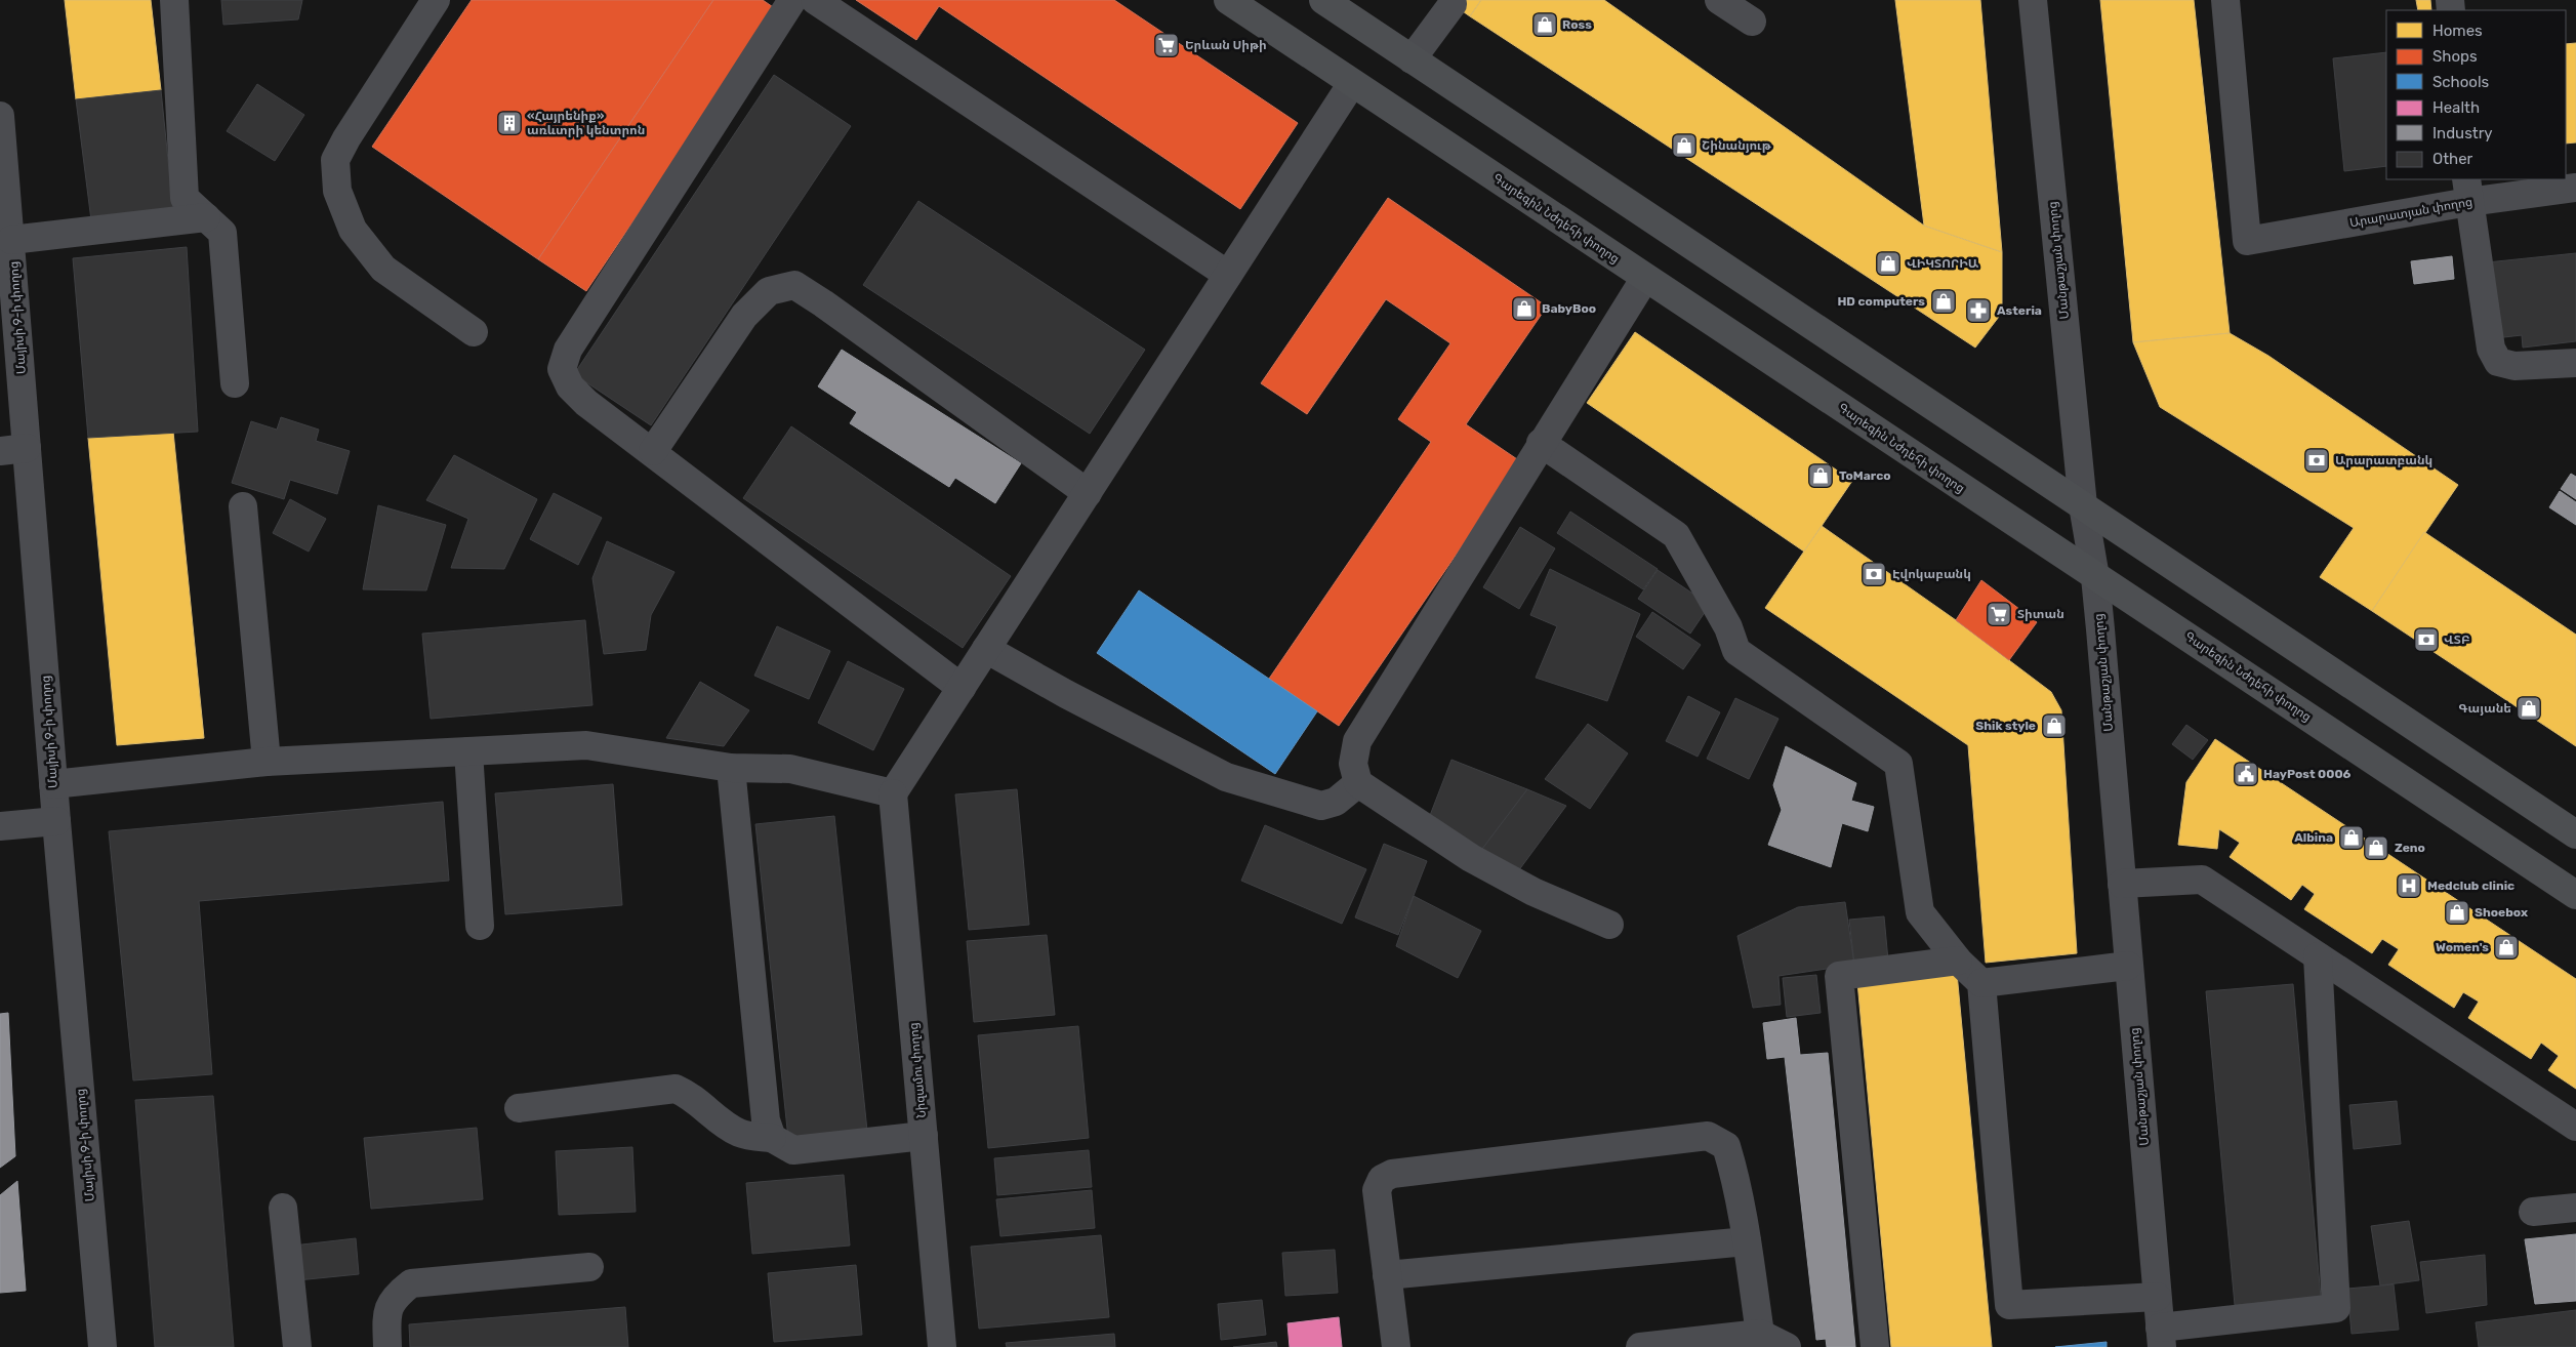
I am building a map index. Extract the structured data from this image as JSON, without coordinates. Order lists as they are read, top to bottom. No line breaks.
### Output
{"streets":{"main road":["Գարեգին Նժդեհի փողոց"],"street":["Արարատյան փողոց","Մանթաշյան փողոց","Մայիսի 9-ի փողոց","Նիզամու փողոց"]},"crossings":[["Գարեգին Նժդեհի փողոց","Մանթաշյան փողոց"]],"places":{"shop":["Ross","Շինանյութ","ՎԻԿՏՈՐԻԱ","HD computers","BabyBoo","ToMarco","Գայանե","Shik style","Albina","Zeno","Shoebox","Women's"],"supermarket":["Երևան Սիթի","Տիտան"],"building":["«Հայրենիք» առևտրի կենտրոն"],"pharmacy":["Asteria"],"bank":["Արարատբանկ","Էվոկաբանկ","ՎՏԲ"],"public building":["HayPost 0006"],"hospital":["Medclub clinic"]},"legend":["Homes","Shops","Schools","Health","Industry","Other"]}
